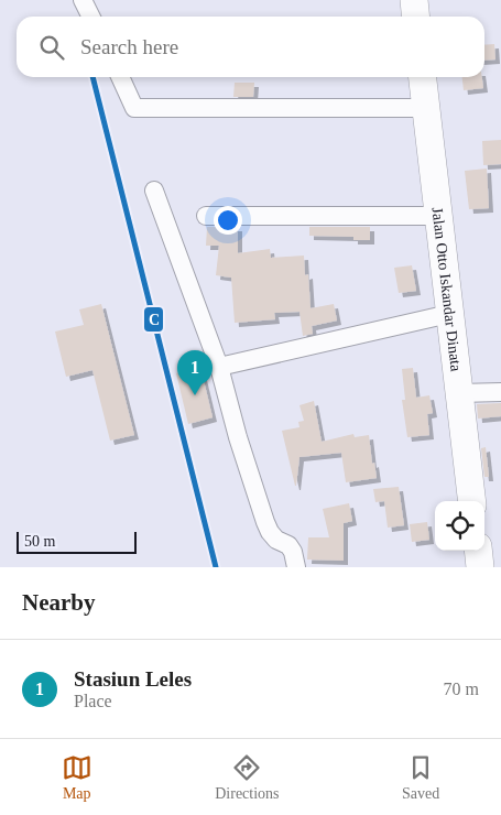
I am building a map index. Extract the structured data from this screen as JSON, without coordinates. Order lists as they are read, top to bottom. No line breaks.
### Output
{"streets":{"main road":["Jalan Otto Iskandar Dinata"]},"lines":["transit line C"],"scale_bar":"50 m","page":{"search":"Search here","pins":"1","scale":"50 m","heading":"Nearby","list":[{"mark":"1","name":"Stasiun Leles","note":"Place","value":"70 m"}],"nav":["Map","Directions","Saved"]}}
